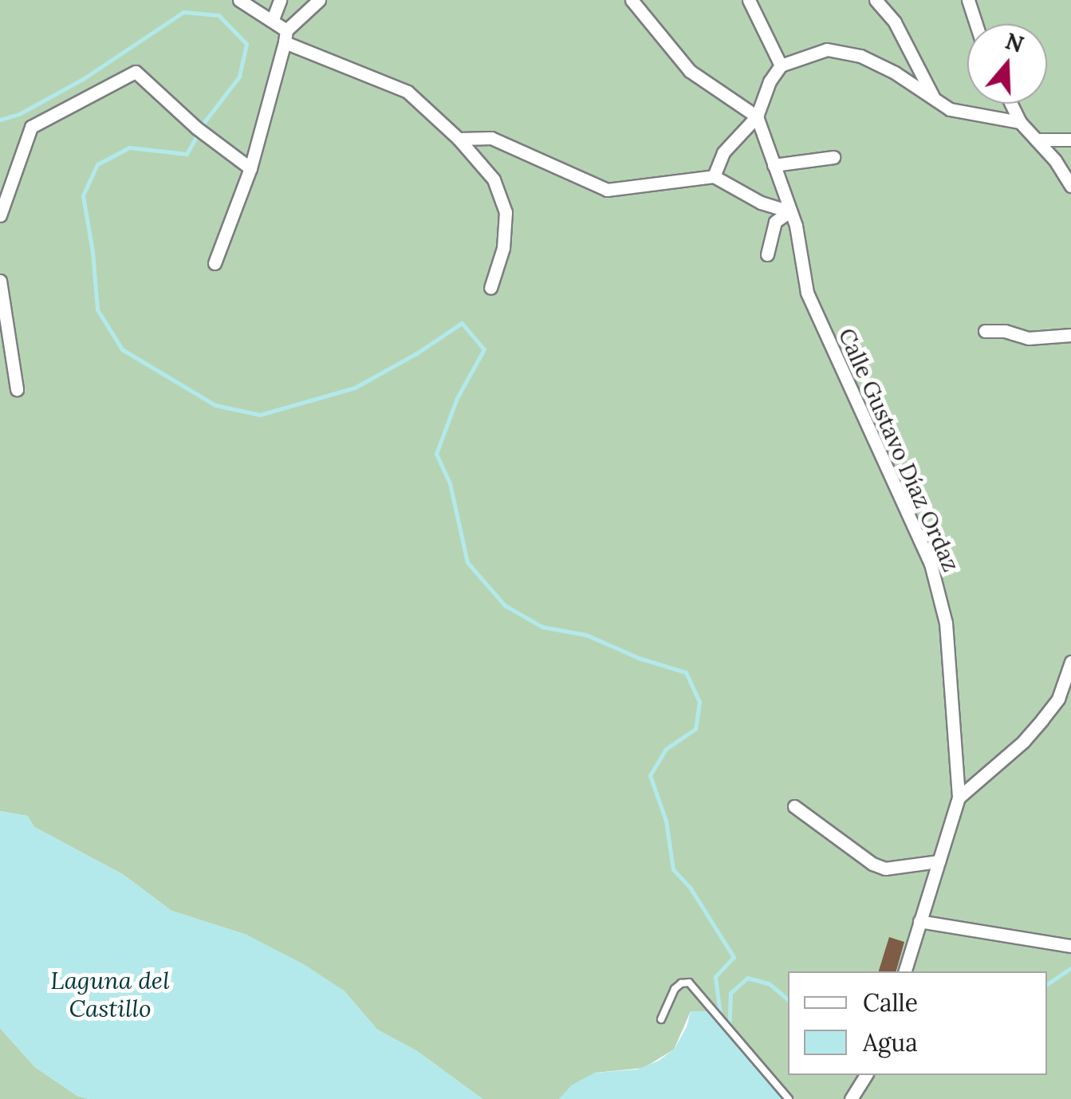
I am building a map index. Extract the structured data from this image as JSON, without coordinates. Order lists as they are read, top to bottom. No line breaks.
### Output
{"streets":{"street":["Calle Gustavo Díaz Ordaz"]},"water":["Laguna del Castillo"],"legend":["Calle","Agua"],"north":"top"}
